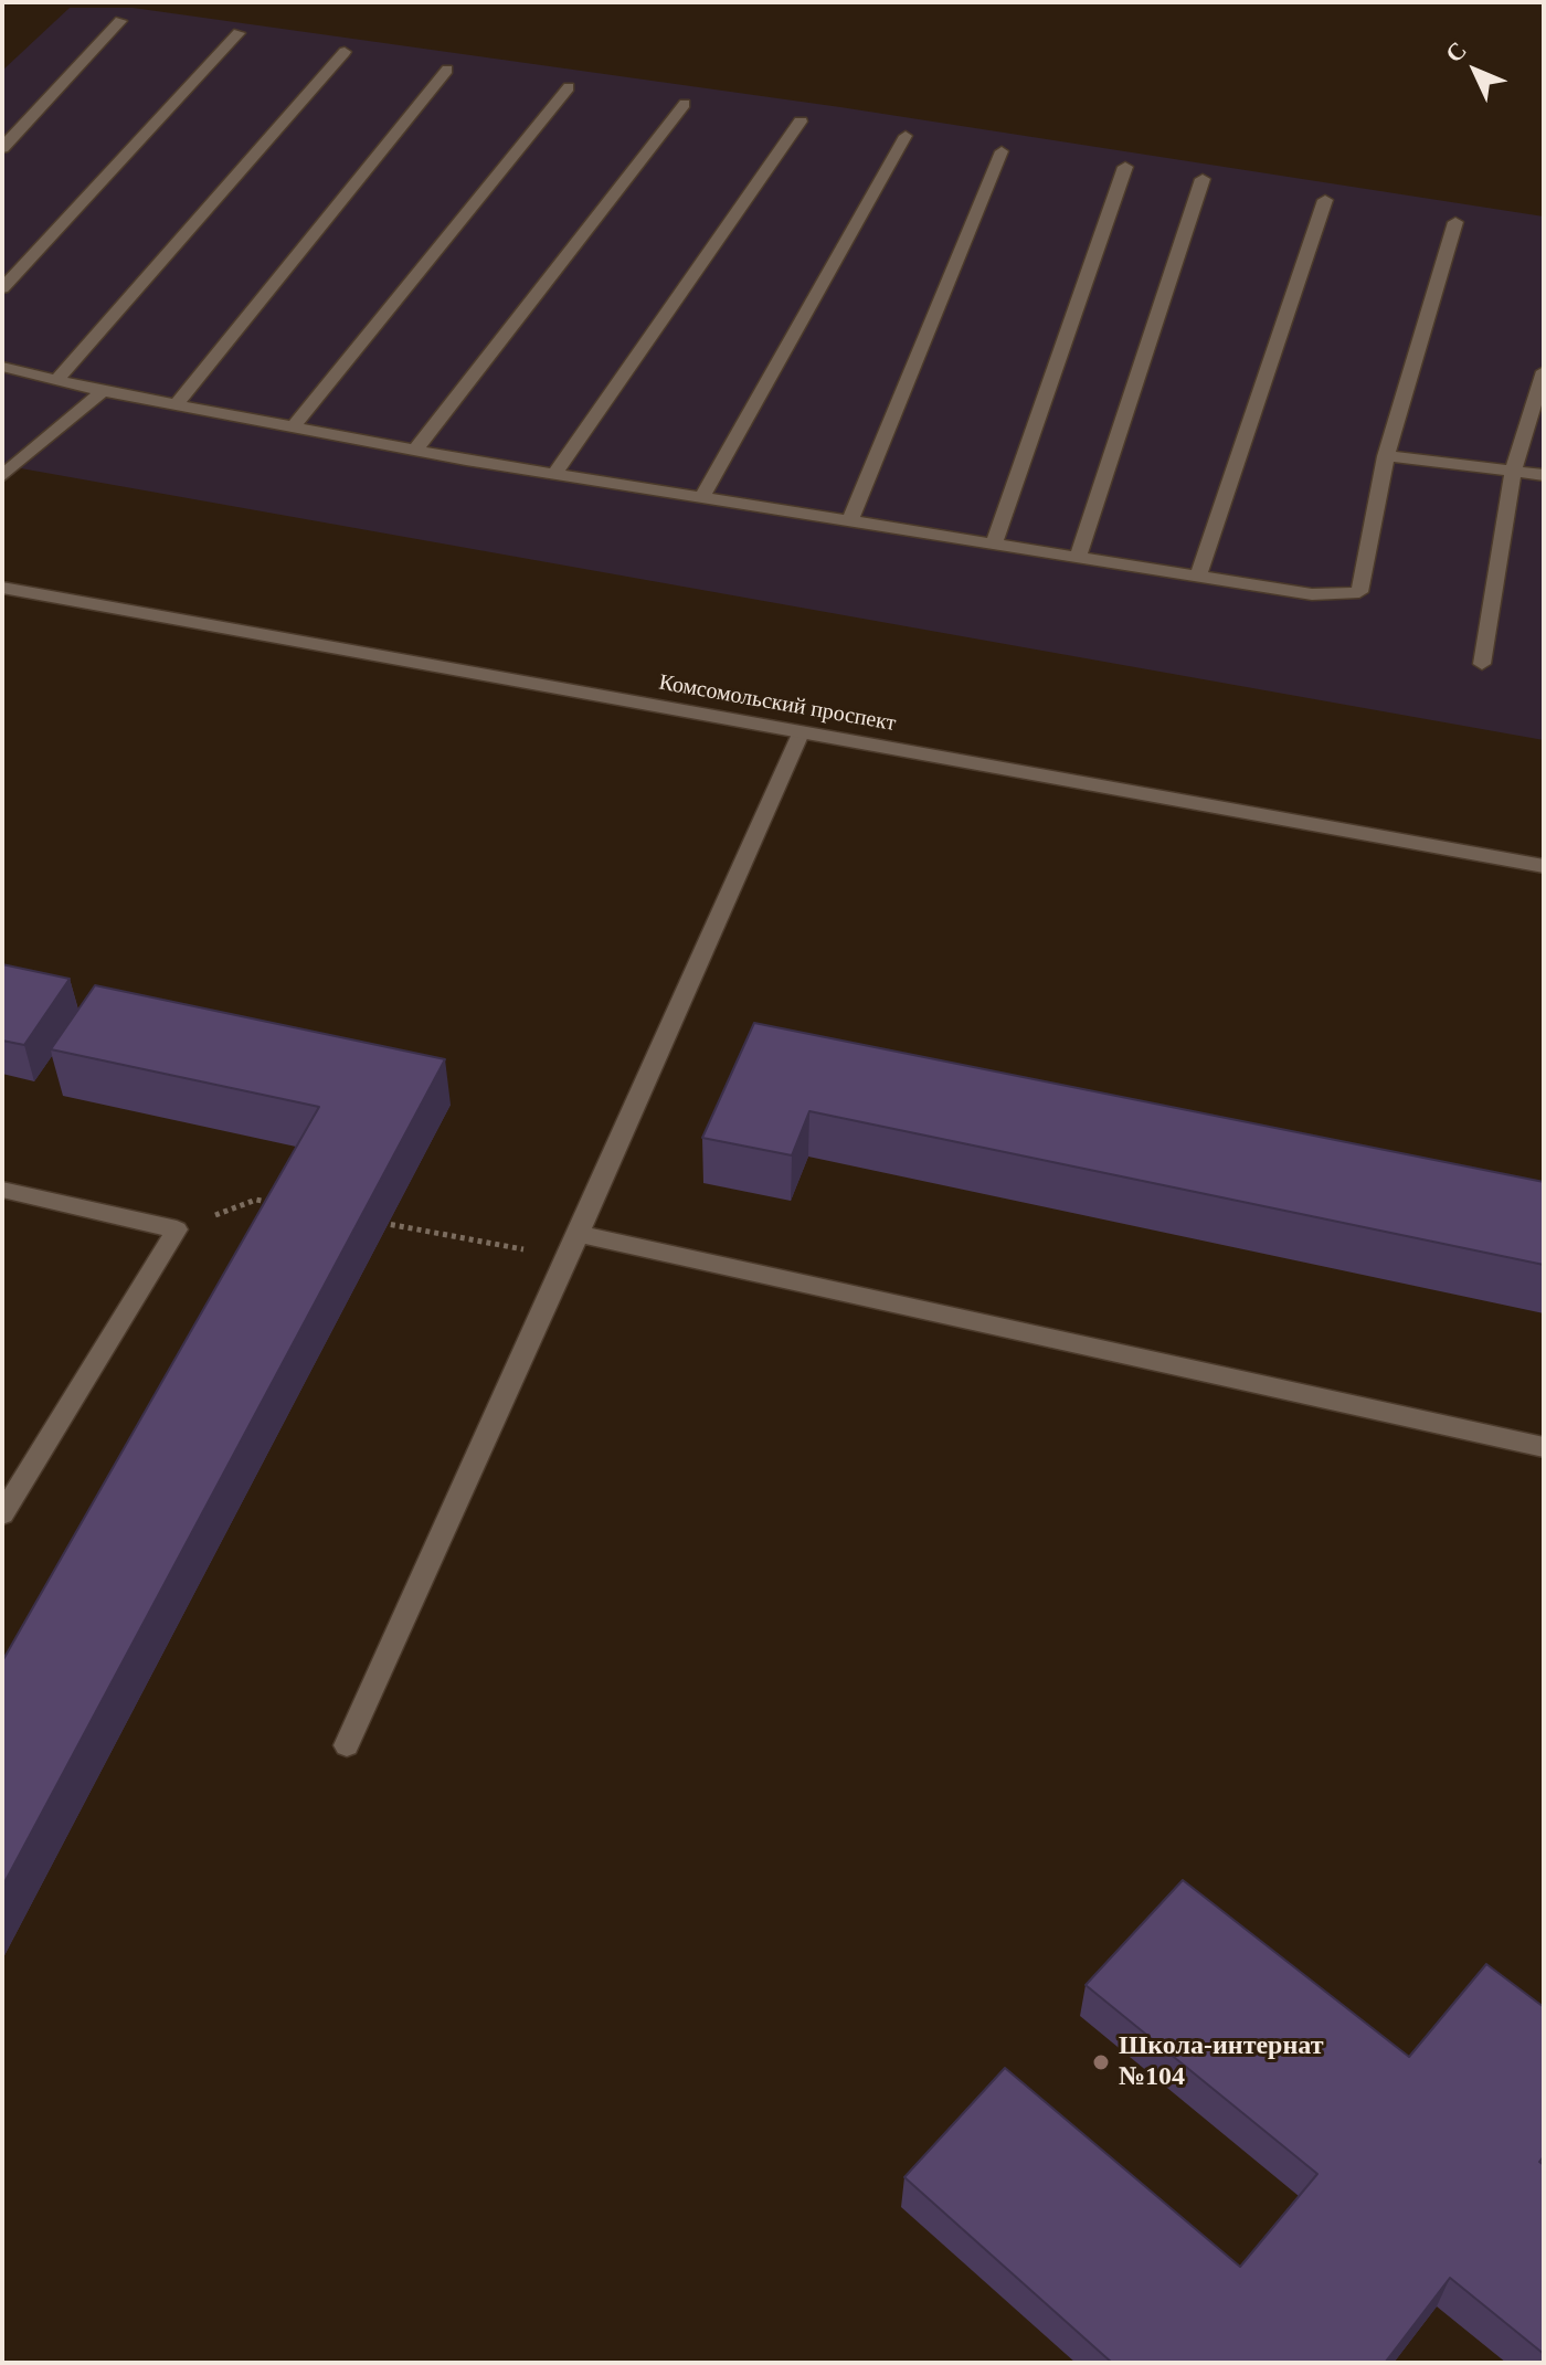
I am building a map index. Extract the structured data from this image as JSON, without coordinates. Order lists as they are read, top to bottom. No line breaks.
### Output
{"streets":{"street":["Комсомольский проспект"]},"places":["Школа-интернат №104"],"north":"top left"}
